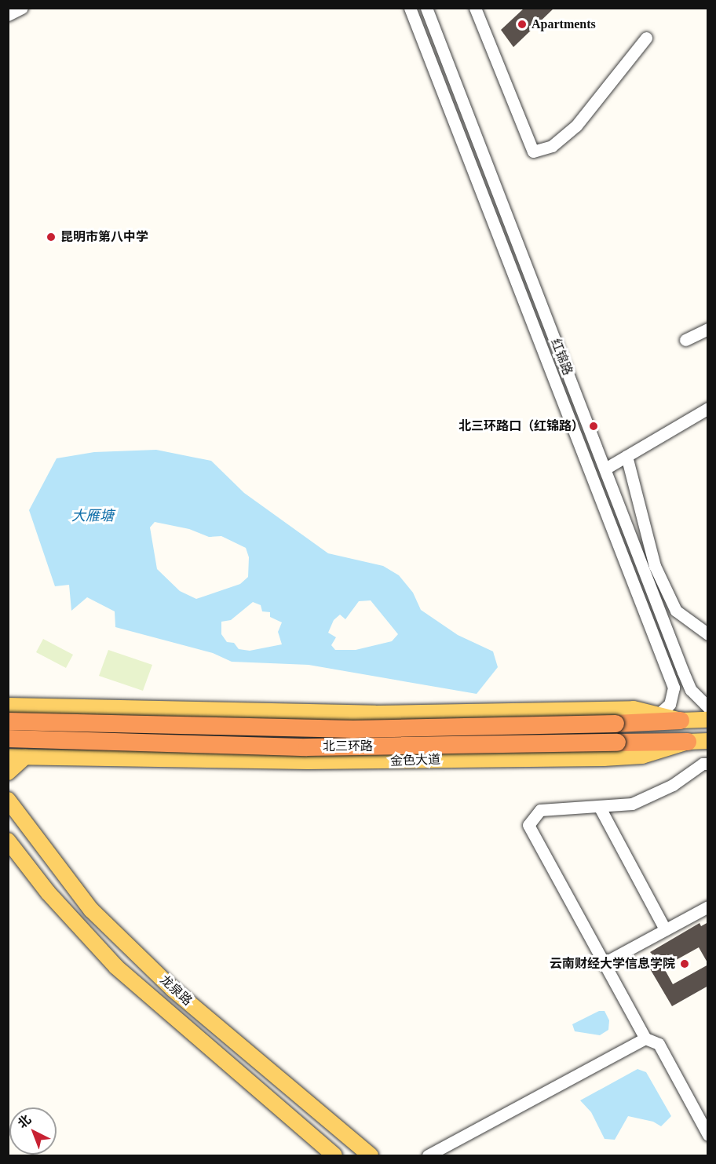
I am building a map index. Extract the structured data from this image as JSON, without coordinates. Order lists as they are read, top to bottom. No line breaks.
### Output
{"streets":{"highway":["北三环路"],"main road":["金色大道","龙泉路"],"street":["红锦路"]},"crossings":[["北三环路","金色大道"]],"water":["大雁塘"],"places":["Apartments","昆明市第八中学","北三环路口（红锦路）","云南财经大学信息学院"],"north":"top left"}
